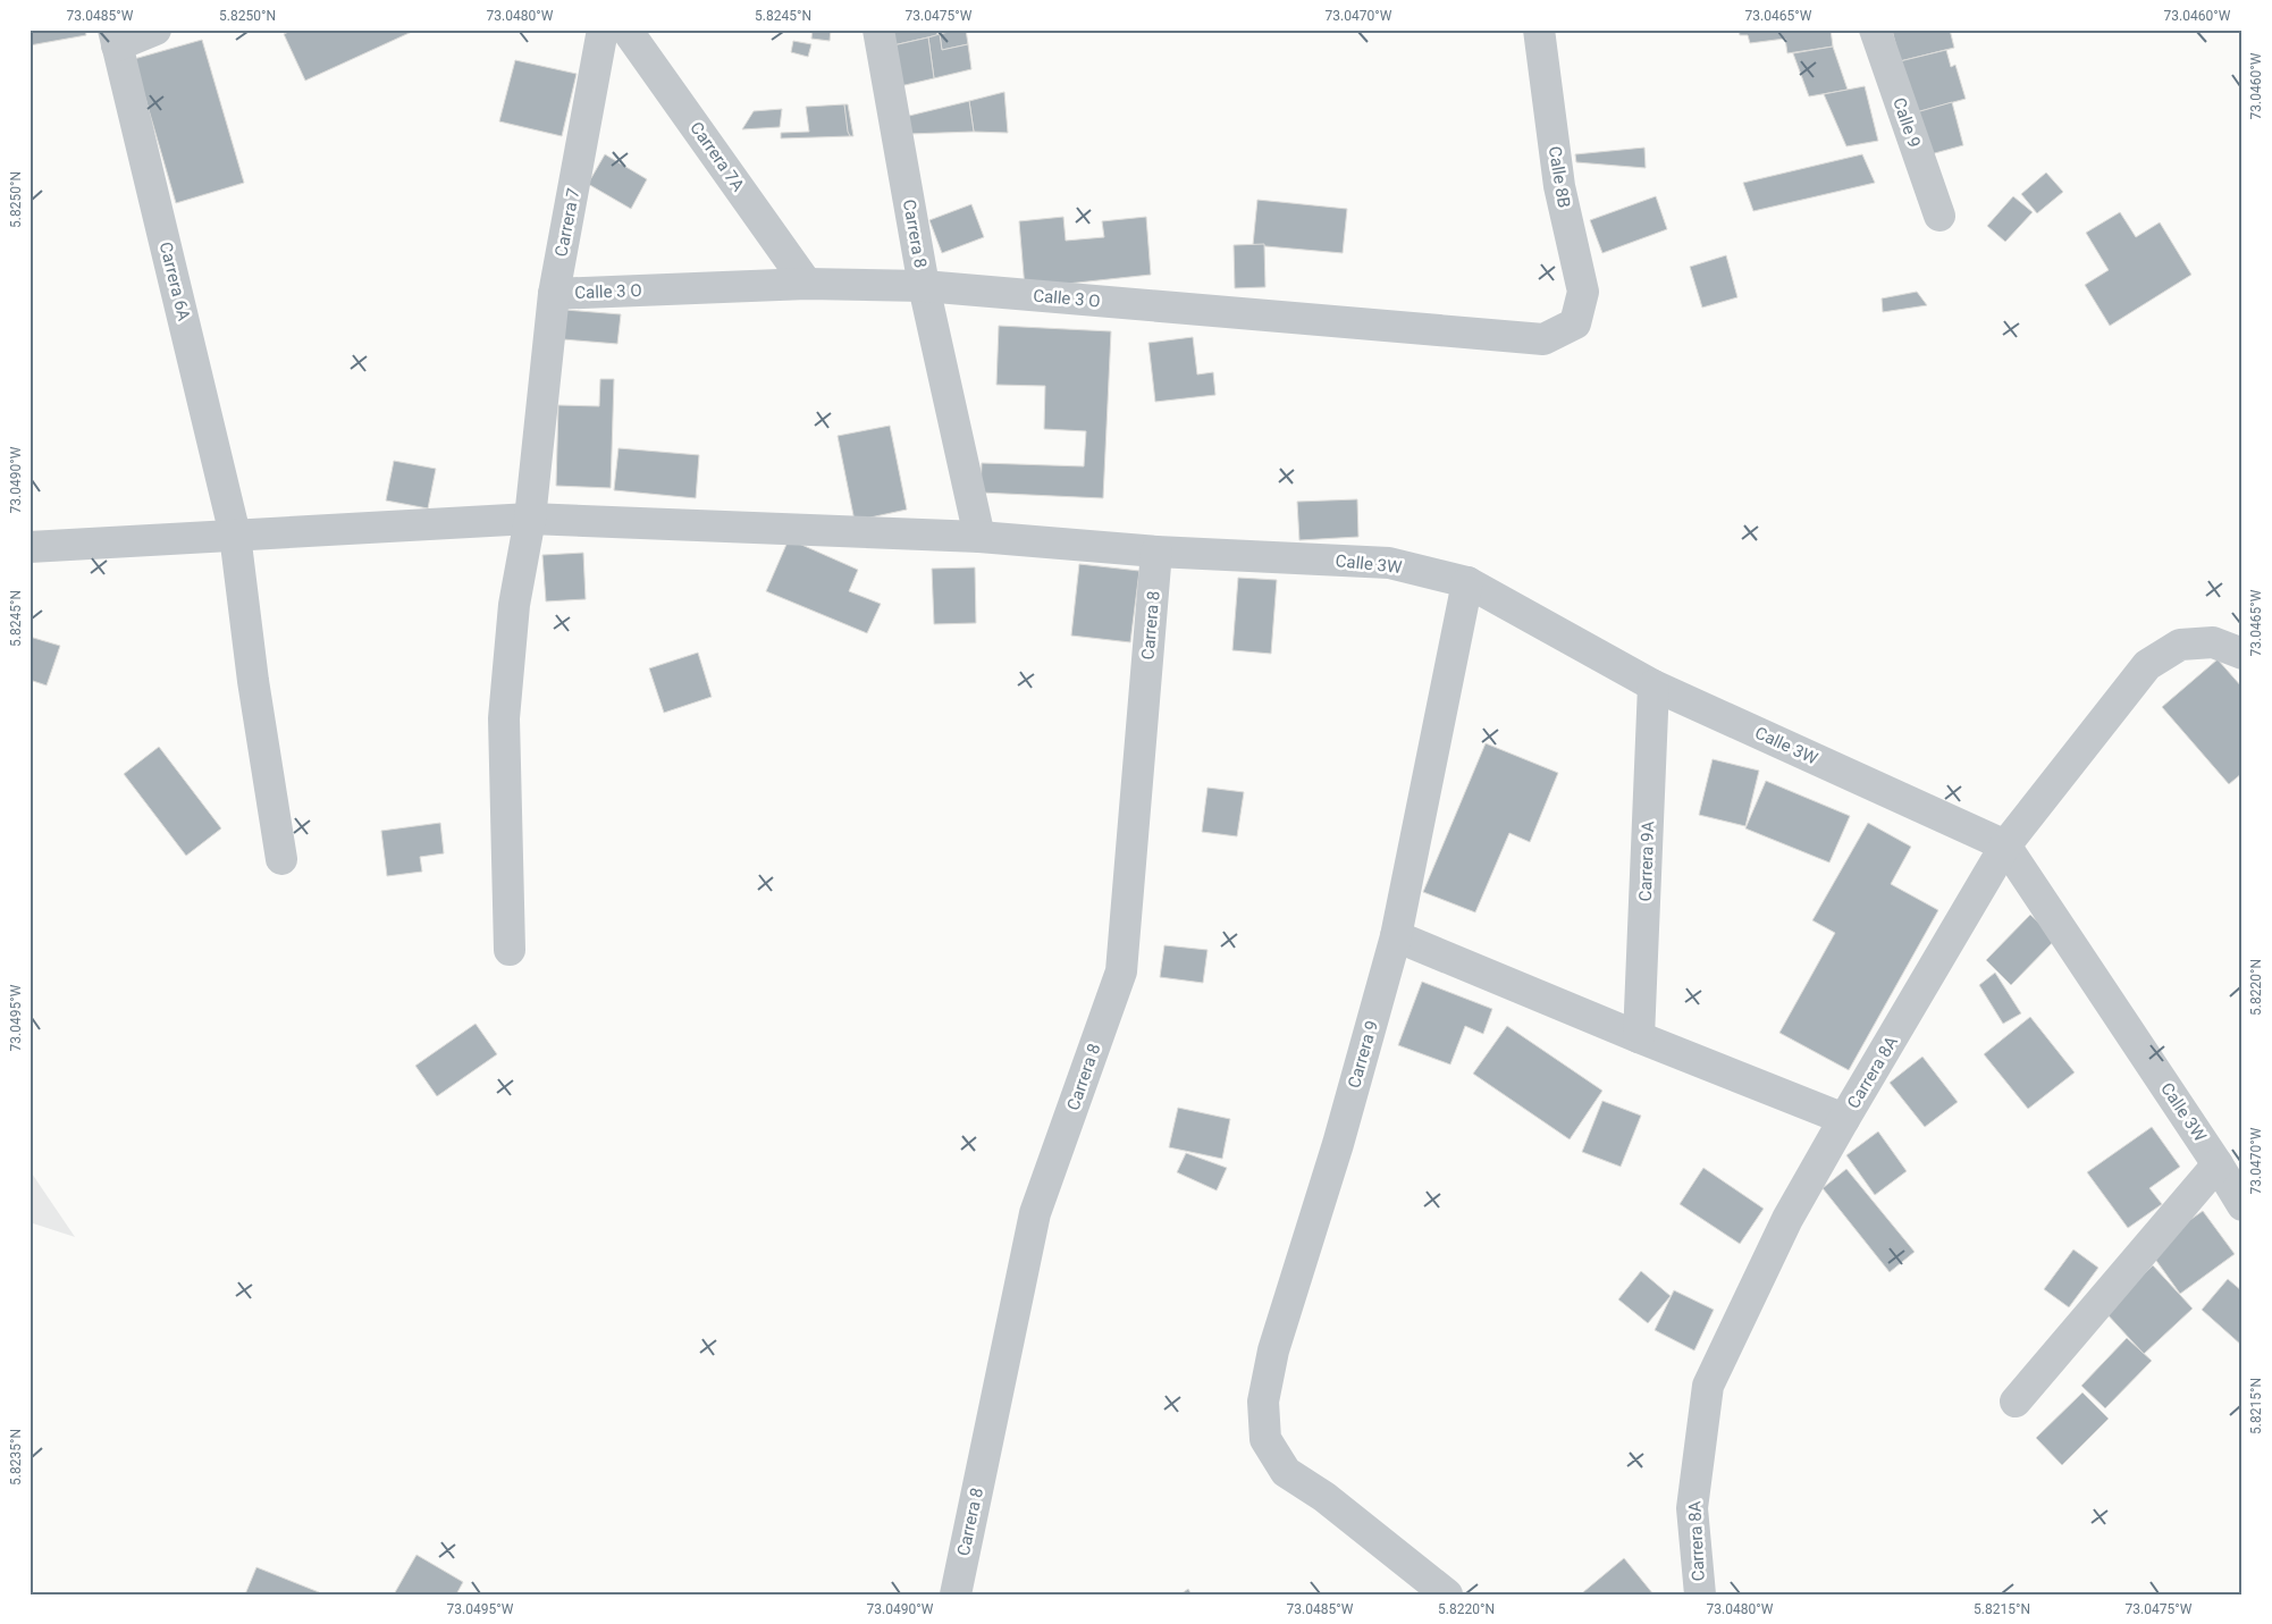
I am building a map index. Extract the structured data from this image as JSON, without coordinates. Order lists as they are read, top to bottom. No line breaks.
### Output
{"streets":{"street":["Calle 9","Carrera 7A","Calle 8B","Carrera 7","Carrera 8","Carrera 6A","Calle 3 O","Calle 3W","Carrera 9A","Carrera 9","Carrera 8A"]},"crossings":[["Carrera 7A","Calle 3 O"],["Calle 8B","Calle 3 O"],["Carrera 7","Calle 3 O"],["Carrera 7","Calle 3W"],["Carrera 8","Calle 3 O"],["Carrera 8","Calle 3W"],["Carrera 6A","Calle 3W"],["Calle 3W","Carrera 9A"],["Calle 3W","Carrera 9"],["Calle 3W","Carrera 8A"]],"coordinates":["73.0485°W","5.8250°N","73.0480°W","5.8245°N","73.0475°W","73.0470°W","73.0465°W","73.0460°W","73.0490°W","5.8220°N","73.0495°W","5.8215°N","5.8235°N"]}
